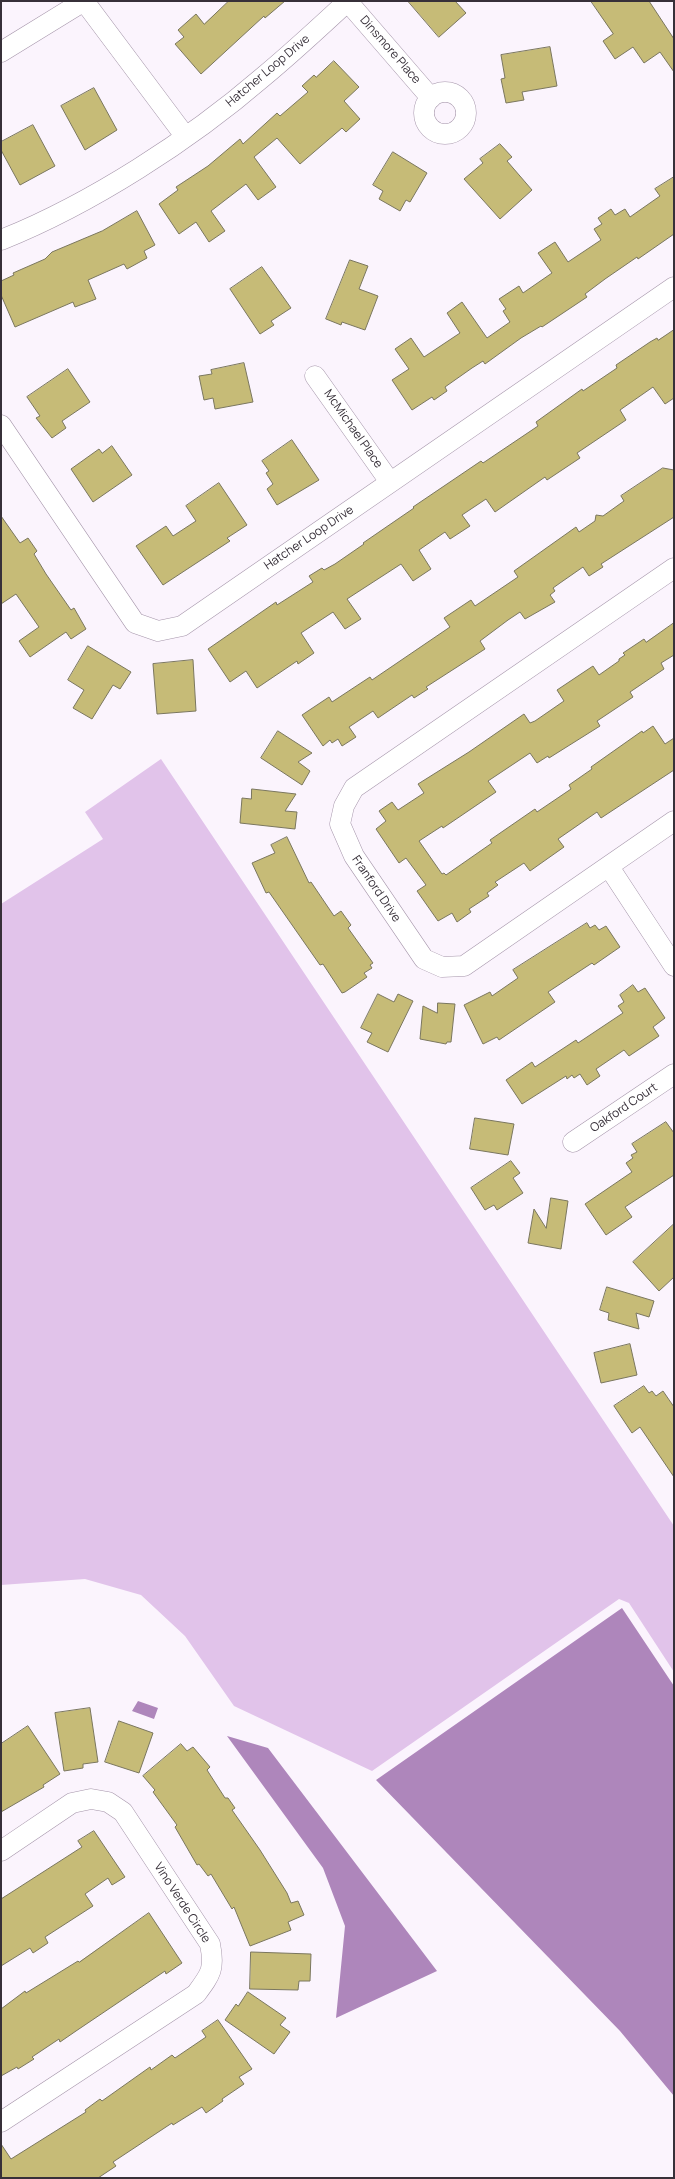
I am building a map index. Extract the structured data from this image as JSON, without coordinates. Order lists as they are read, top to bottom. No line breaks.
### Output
{"streets":{"street":["Dinsmore Place","Hatcher Loop Drive","McMichael Place","Franford Drive","Oakford Court","Vino Verde Circle"]},"crossings":[["Dinsmore Place","Hatcher Loop Drive"],["Hatcher Loop Drive","McMichael Place"]]}
